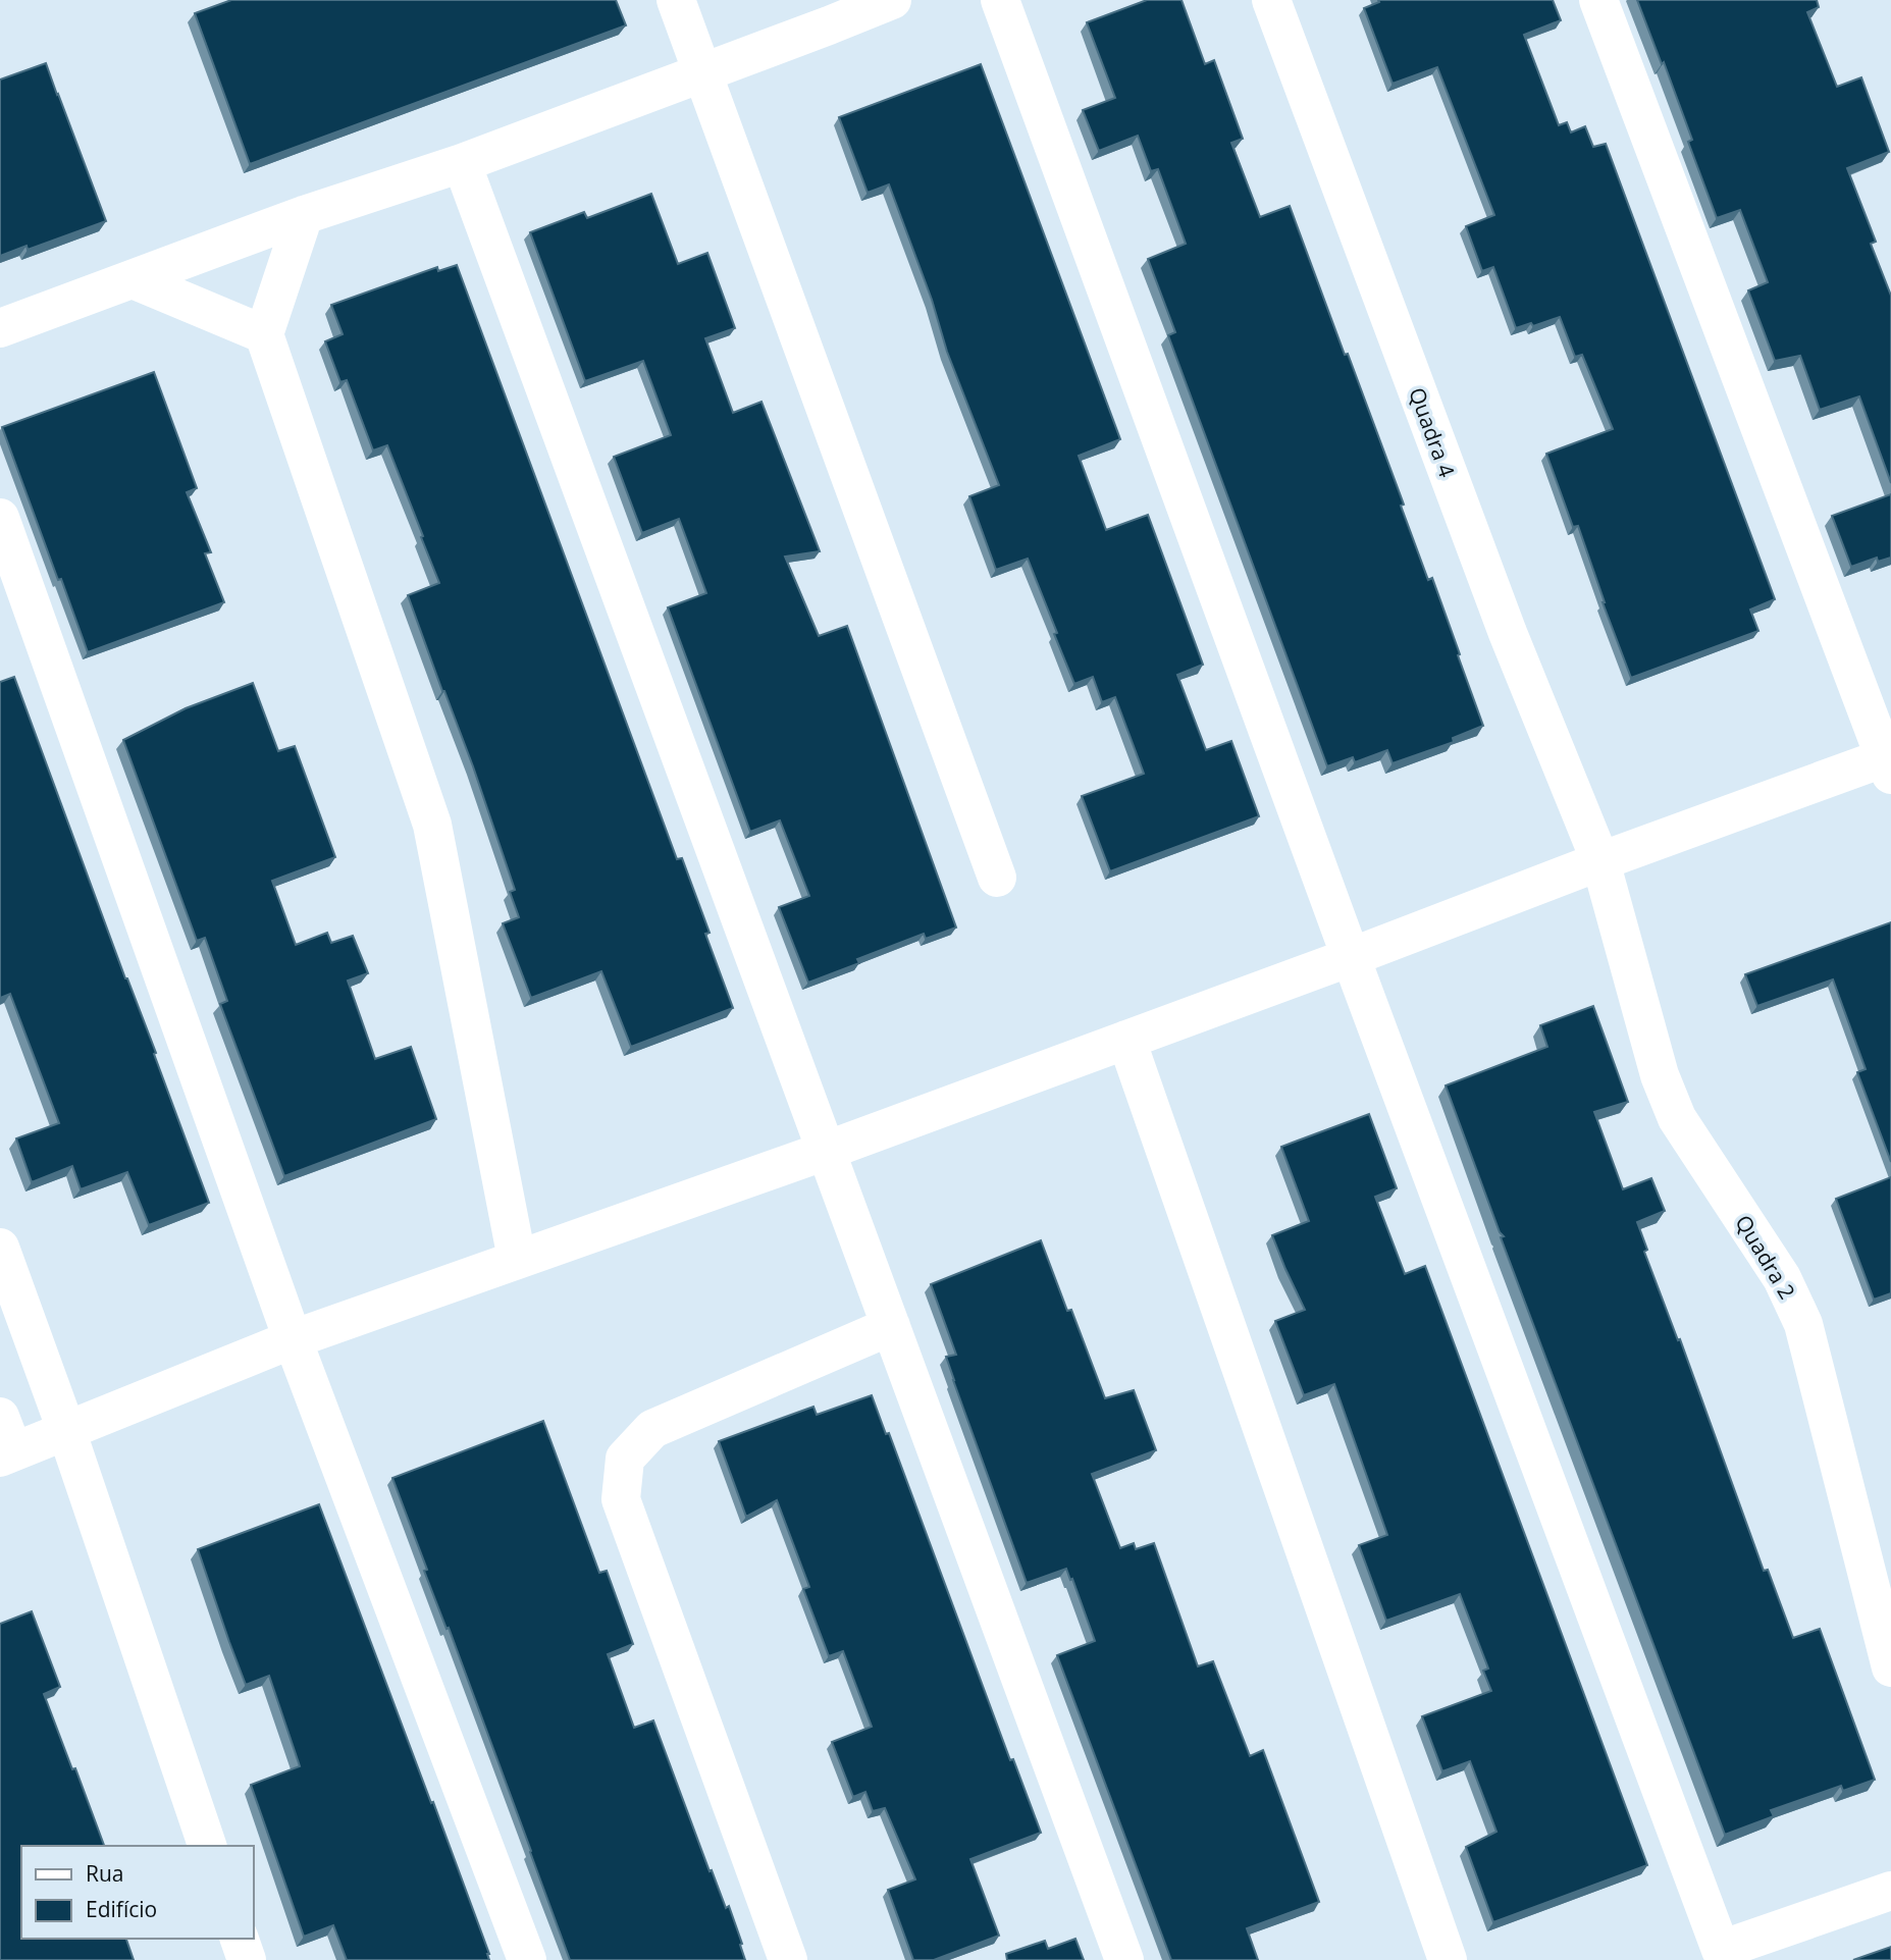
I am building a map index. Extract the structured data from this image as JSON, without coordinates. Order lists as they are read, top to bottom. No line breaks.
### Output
{"streets":{"street":["Quadra 4","Quadra 2"]},"crossings":[["Quadra 4","Quadra 2"]],"legend":["Rua","Edifício"]}
